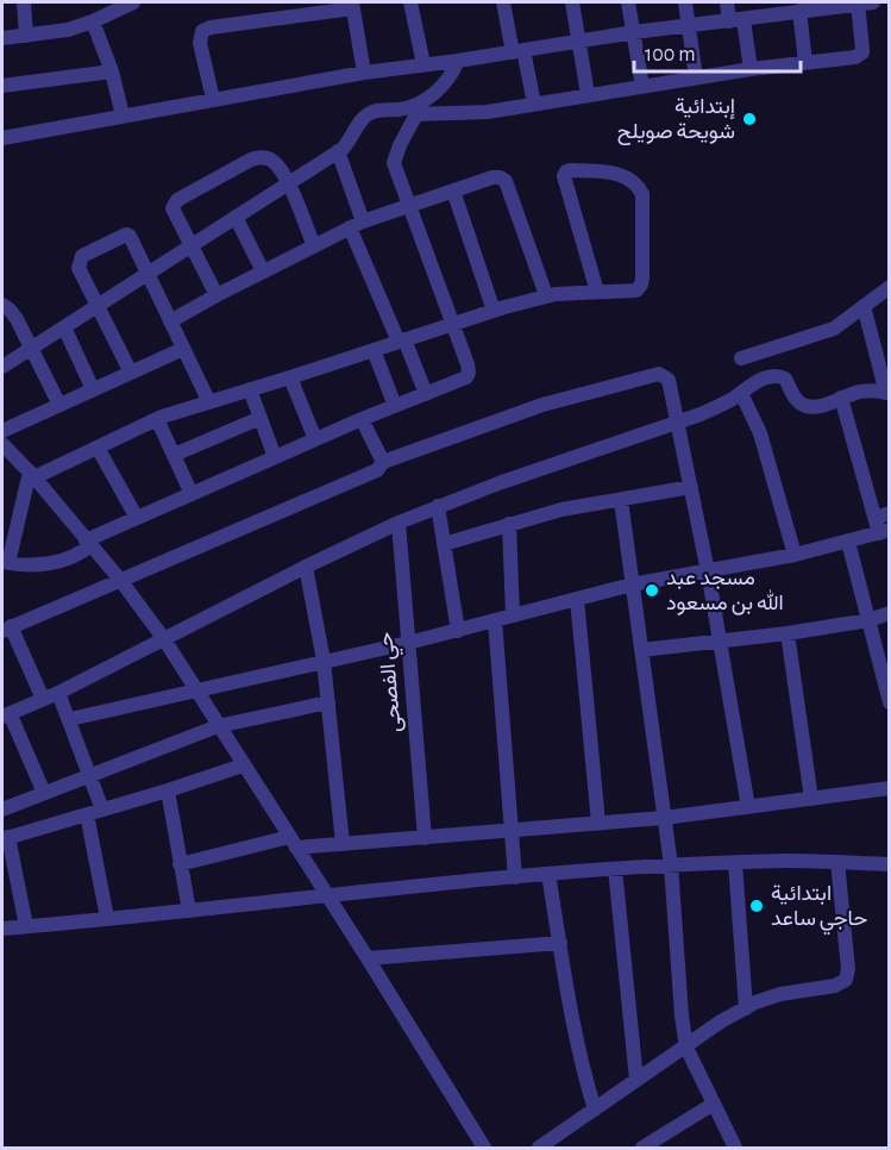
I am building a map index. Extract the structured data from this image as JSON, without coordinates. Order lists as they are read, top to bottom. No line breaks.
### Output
{"streets":{"street":["حي الفصحى"]},"places":["إبتدائية شويحة صويلح","مسجد عبد الله بن مسعود","ابتدائية حاجي ساعد"],"scale_bar":"100 m"}
